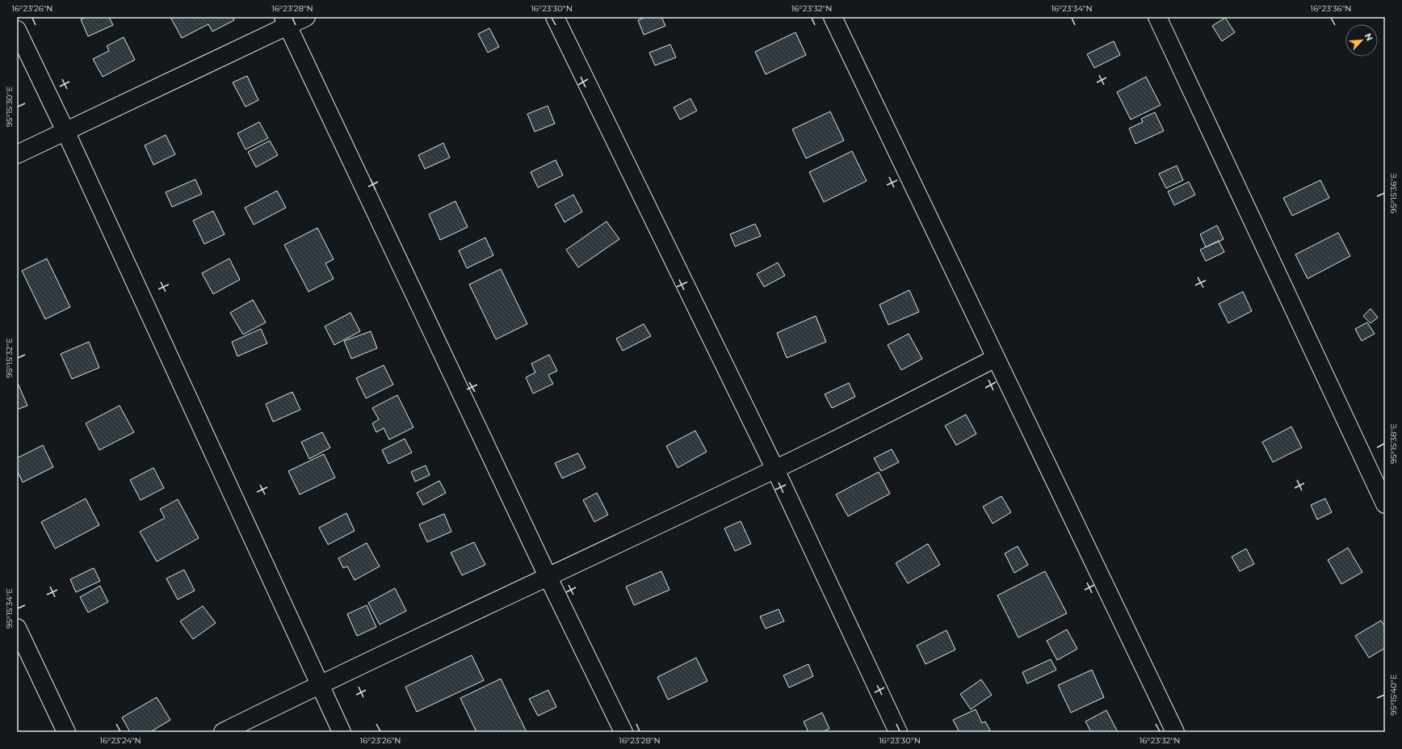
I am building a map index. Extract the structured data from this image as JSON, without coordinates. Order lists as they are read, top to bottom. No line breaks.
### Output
{"north":"top right","coordinates":["16°23'26\"N","16°23'28\"N","16°23'30\"N","16°23'32\"N","16°23'34\"N","16°23'36\"N","95°15'30\"E","95°15'36\"E","95°15'32\"E","95°15'38\"E","95°15'34\"E","95°15'40\"E","16°23'24\"N"]}
